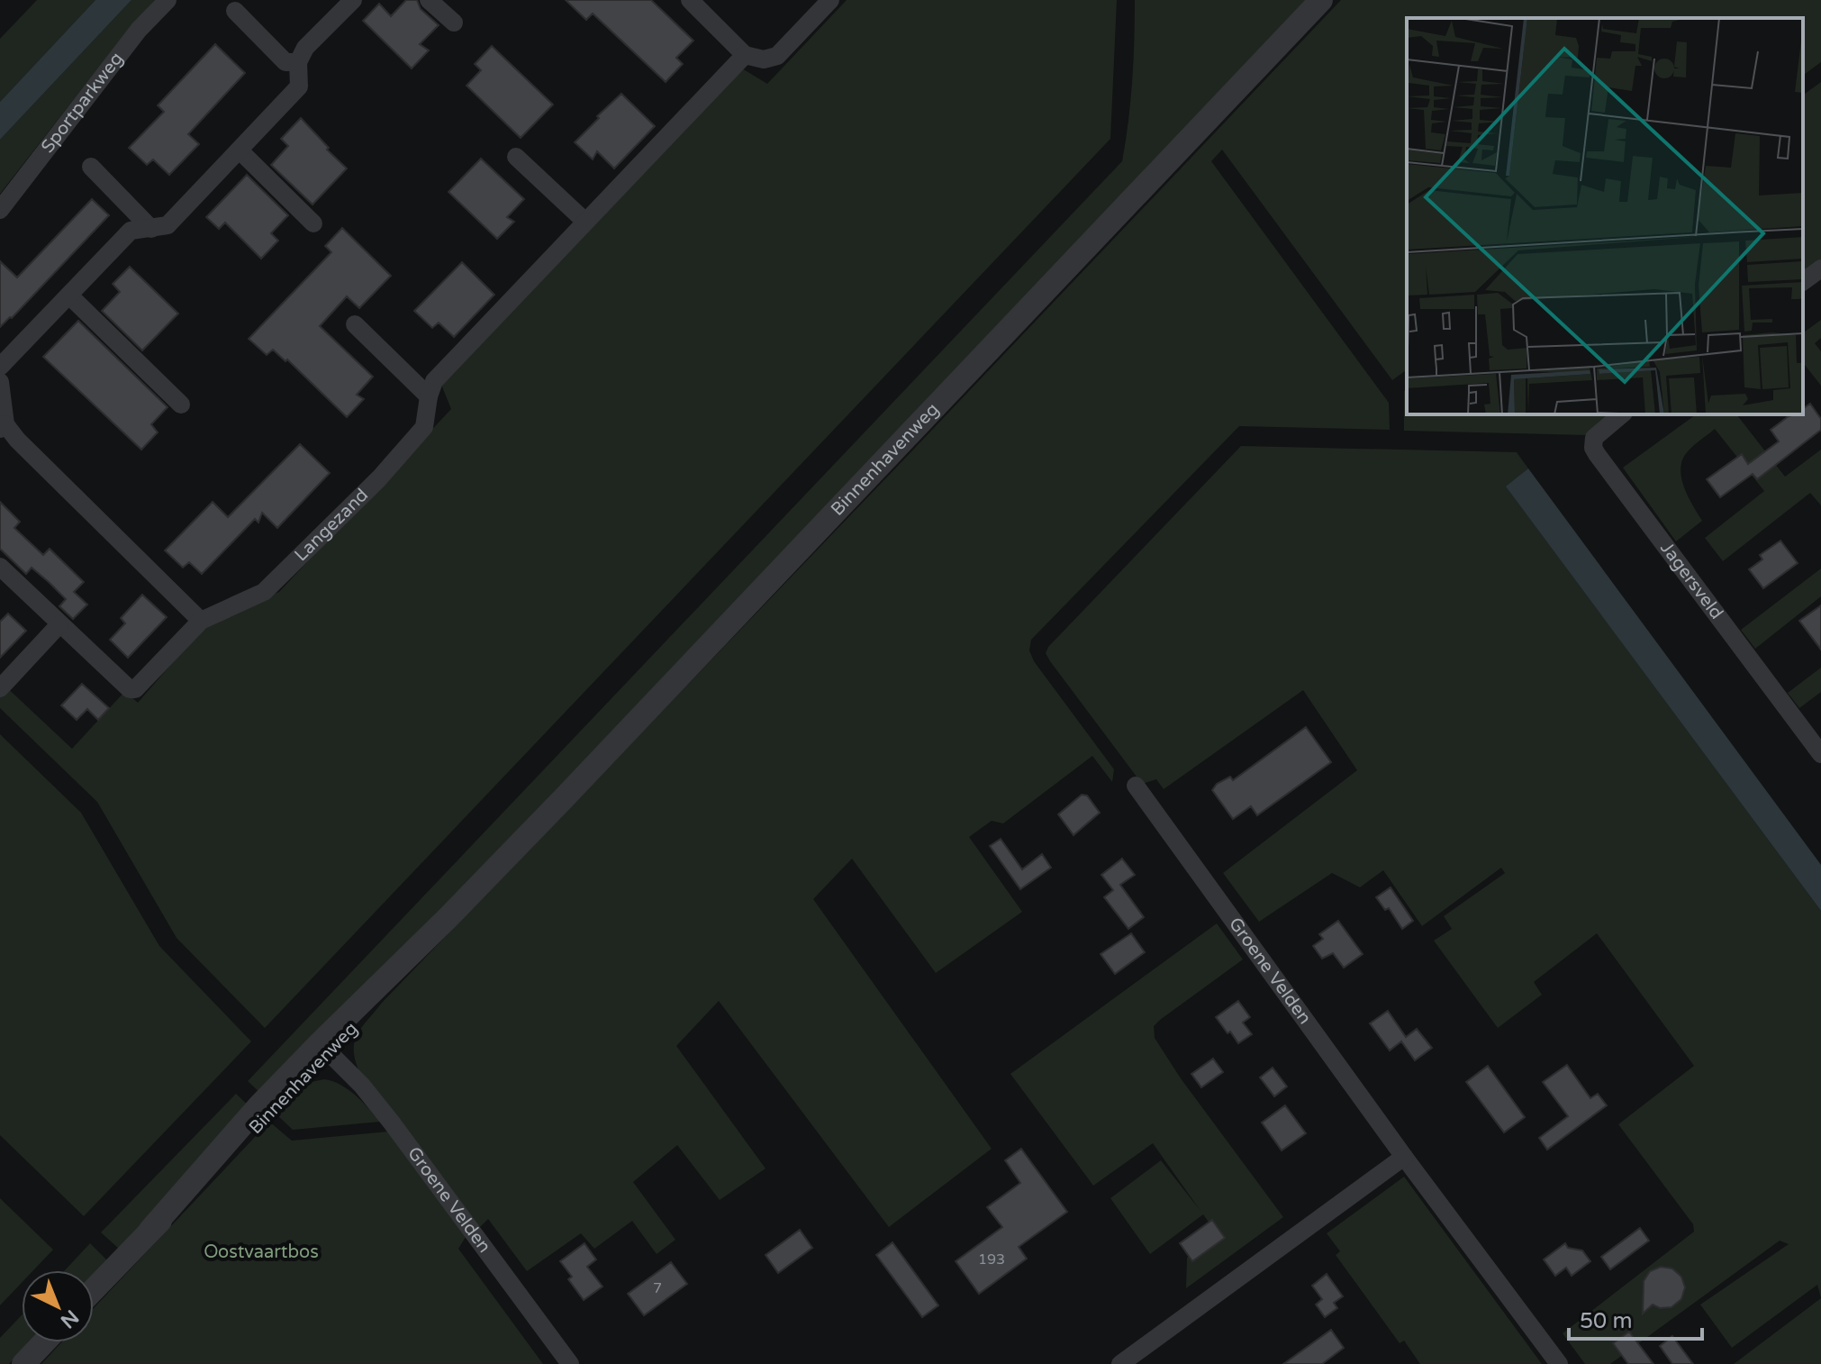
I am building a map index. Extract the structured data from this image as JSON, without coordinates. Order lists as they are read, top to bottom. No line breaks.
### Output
{"streets":{"street":["Sportparkweg","Binnenhavenweg","Langezand","Jagersveld","Groene Velden"]},"crossings":[["Binnenhavenweg","Groene Velden"]],"parks":["Oostvaartbos"],"house_numbers":["193","7"],"scale_bar":"50 m","north":"bottom right"}
